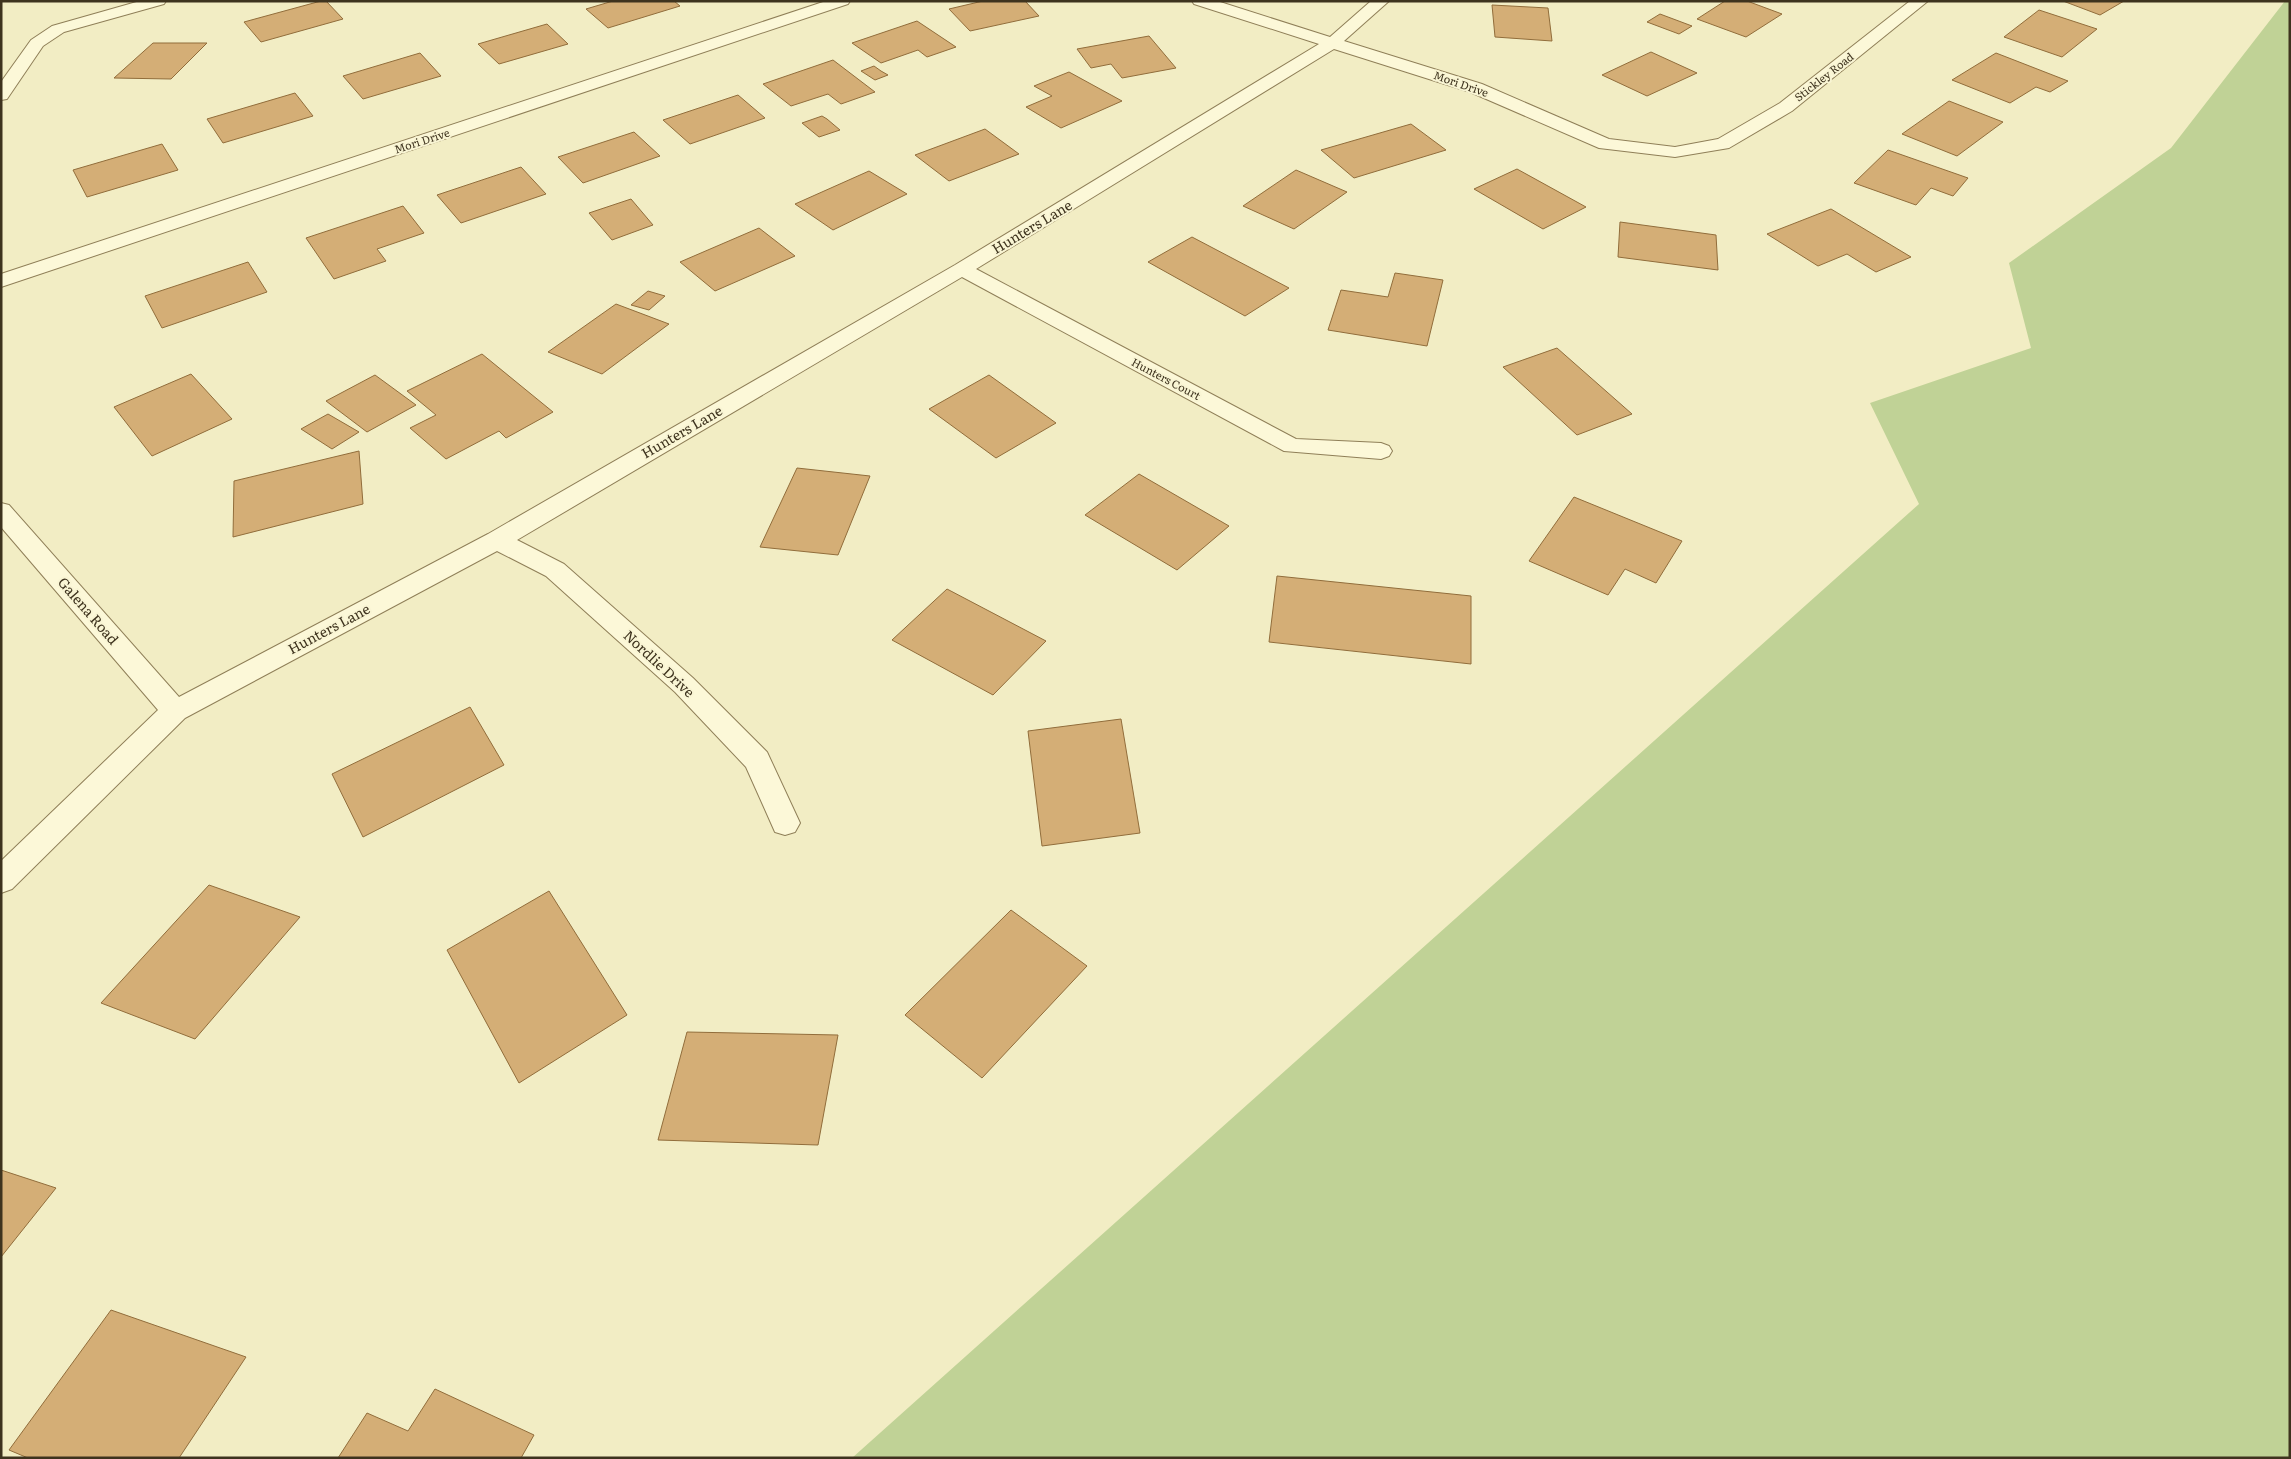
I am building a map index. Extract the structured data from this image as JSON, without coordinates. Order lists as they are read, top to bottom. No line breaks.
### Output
{"streets":{"street":["Stickley Road","Mori Drive","Hunters Lane","Hunters Court","Galena Road","Nordlie Drive"]},"crossings":[["Stickley Road","Mori Drive"],["Mori Drive","Hunters Lane"],["Hunters Lane","Hunters Court"],["Hunters Lane","Galena Road"],["Hunters Lane","Nordlie Drive"]]}
